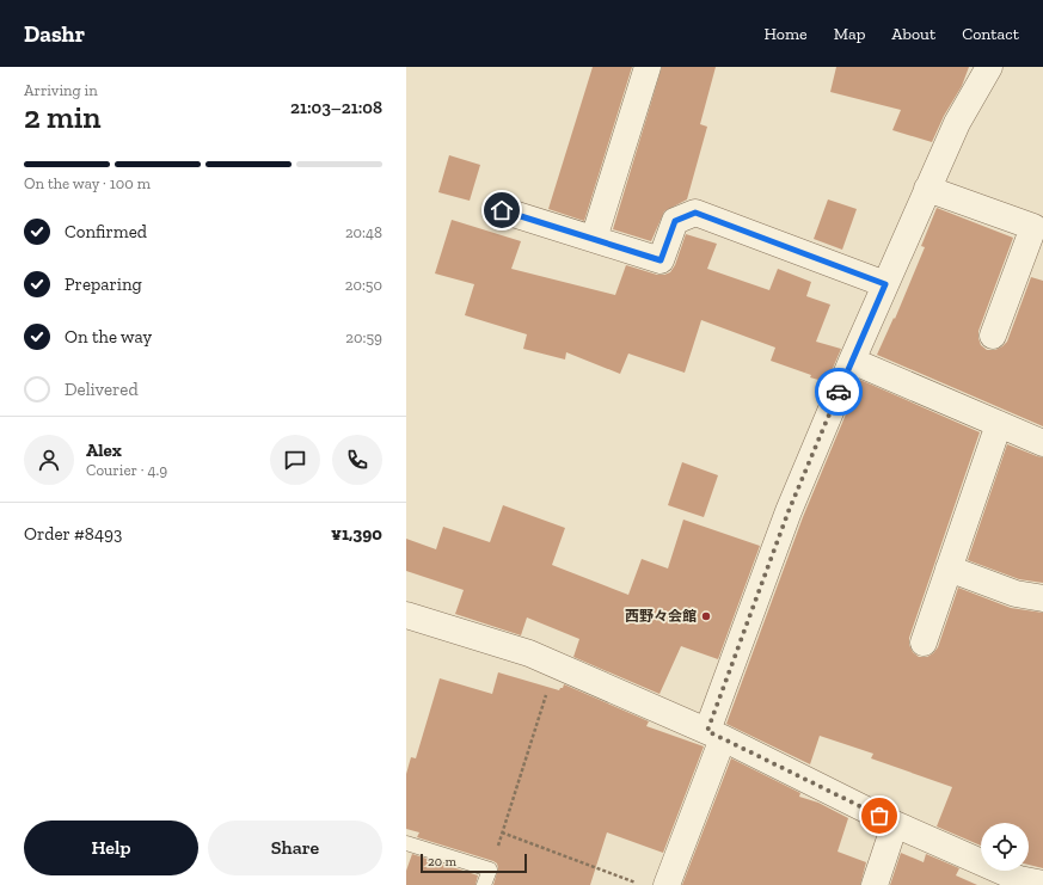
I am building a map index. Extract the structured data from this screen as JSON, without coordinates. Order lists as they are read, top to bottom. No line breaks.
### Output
{"places":["西野々会館"],"scale_bar":"20 m","page":{"header":"Dashr","nav":["Home","Map","About","Contact"],"heading":["2 min","Arriving in","21:03–21:08"],"panel":["Alex","Courier · 4.9","Order #8493","¥1,390"],"bar":"On the way · 100 m","list":[["Confirmed","20:48"],["Preparing","20:50"],["On the way","20:59"],"Delivered"],"buttons":["Help","Share"],"scale":"20 m"}}
